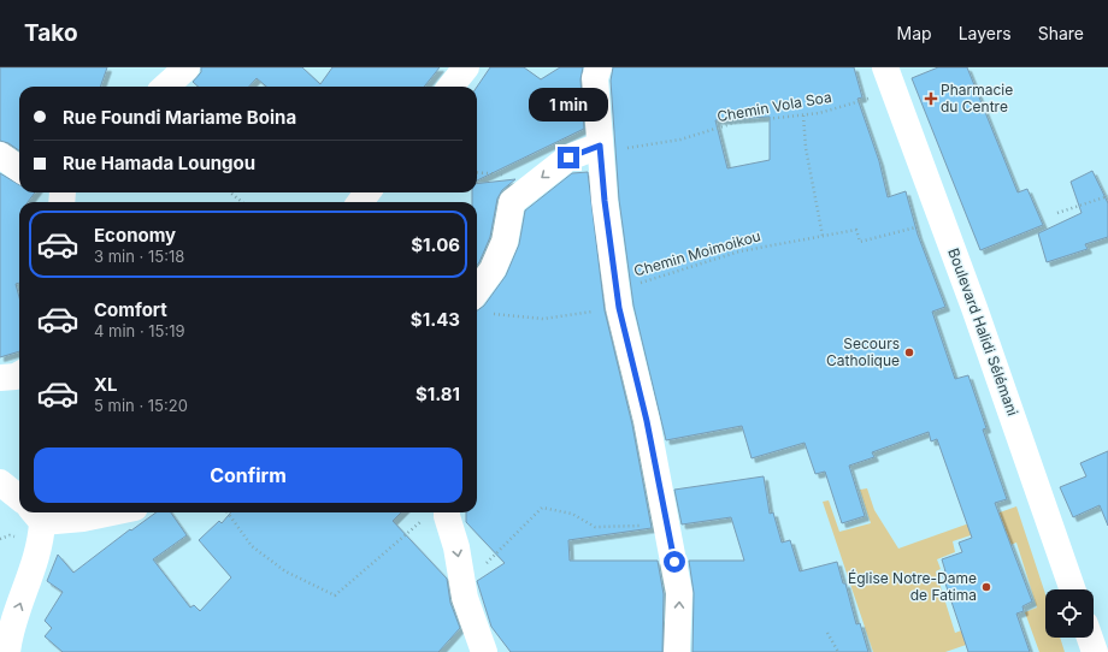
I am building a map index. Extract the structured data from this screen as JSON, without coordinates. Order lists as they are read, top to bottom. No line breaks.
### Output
{"streets":{"street":["Boulevard Halidi Sélémani"],"path":["Chemin Vola Soa","Chemin Moimoikou"]},"crossings":[["Chemin Vola Soa","Boulevard Halidi Sélémani"],["Chemin Moimoikou","Boulevard Halidi Sélémani"]],"places":{"health":["Pharmacie du Centre"],"other":["Secours Catholique","Église Notre-Dame de Fatima"]},"page":{"header":"Tako","nav":["Map","Layers","Share"],"banner":["Rue Foundi Mariame Boina","Rue Hamada Loungou"],"bubble":"1 min","list":[{"name":"Economy","note":"3 min · 15:18","value":"$1.06"},{"name":"Comfort","note":"4 min · 15:19","value":"$1.43"},{"name":"XL","note":"5 min · 15:20","value":"$1.81"}],"buttons":"Confirm"}}
